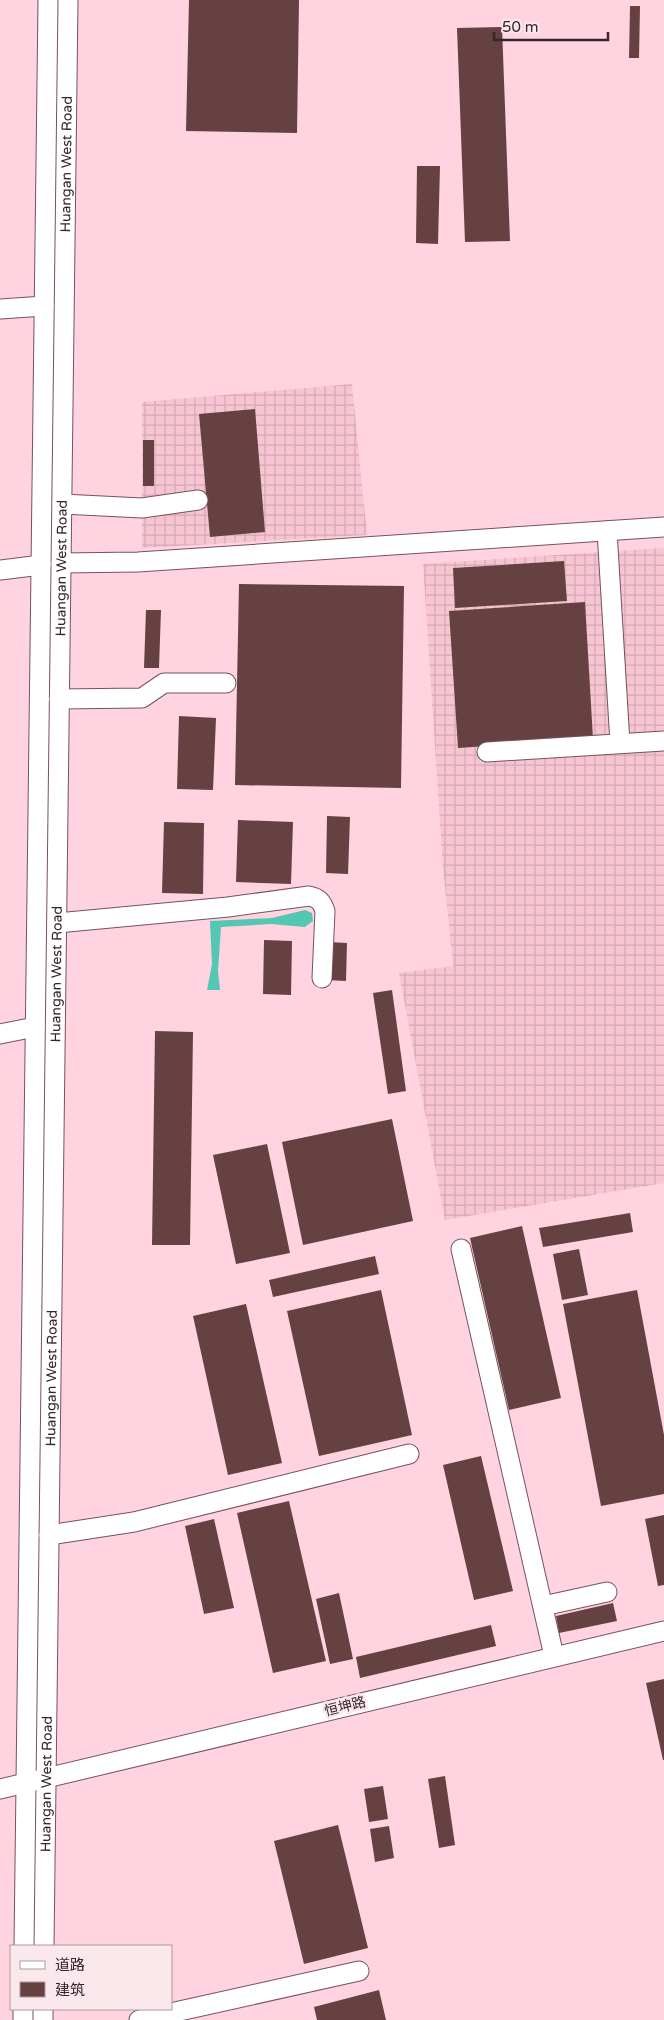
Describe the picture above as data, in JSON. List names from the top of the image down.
{
  "streets": {
    "street": ["Huangan West Road", "恒坤路"]
  },
  "crossings": [
    ["Huangan West Road", "恒坤路"]
  ],
  "legend": ["道路", "建筑"],
  "scale_bar": "50 m"
}
